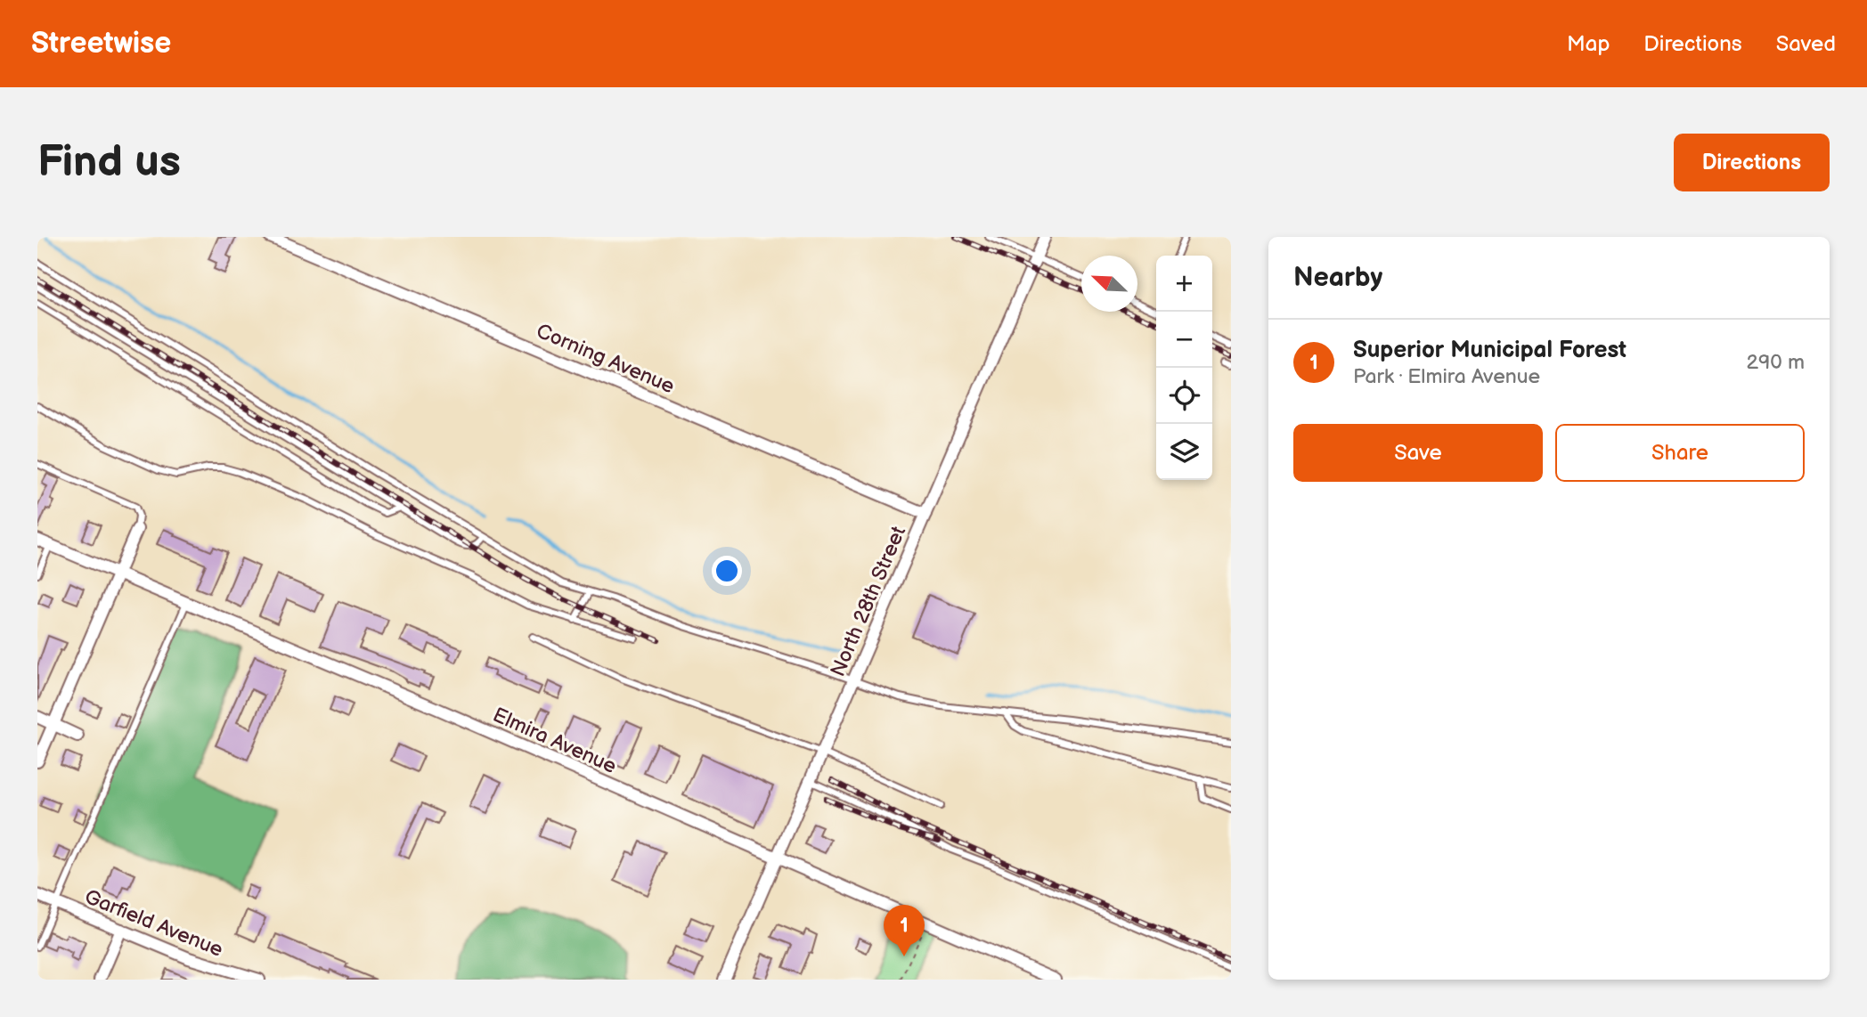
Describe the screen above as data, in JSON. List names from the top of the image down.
{
  "streets": {
    "street": [
      "Corning Avenue",
      "North 28th Street",
      "Elmira Avenue",
      "Garfield Avenue"
    ]
  },
  "crossings": [
    ["Corning Avenue", "North 28th Street"],
    ["North 28th Street", "Elmira Avenue"]
  ],
  "north": "top left",
  "page": {
    "header": "Streetwise",
    "nav": ["Map", "Directions", "Saved"],
    "buttons": [
      "Directions",
      ["Save", "Share"]
    ],
    "title": "Find us",
    "heading": "Nearby",
    "map_buttons": ["+", "−"],
    "list": [
      {
        "mark": "1",
        "name": "Superior Municipal Forest",
        "note": "Park · Elmira Avenue",
        "value": "290 m"
      }
    ],
    "pins": "1"
  }
}
